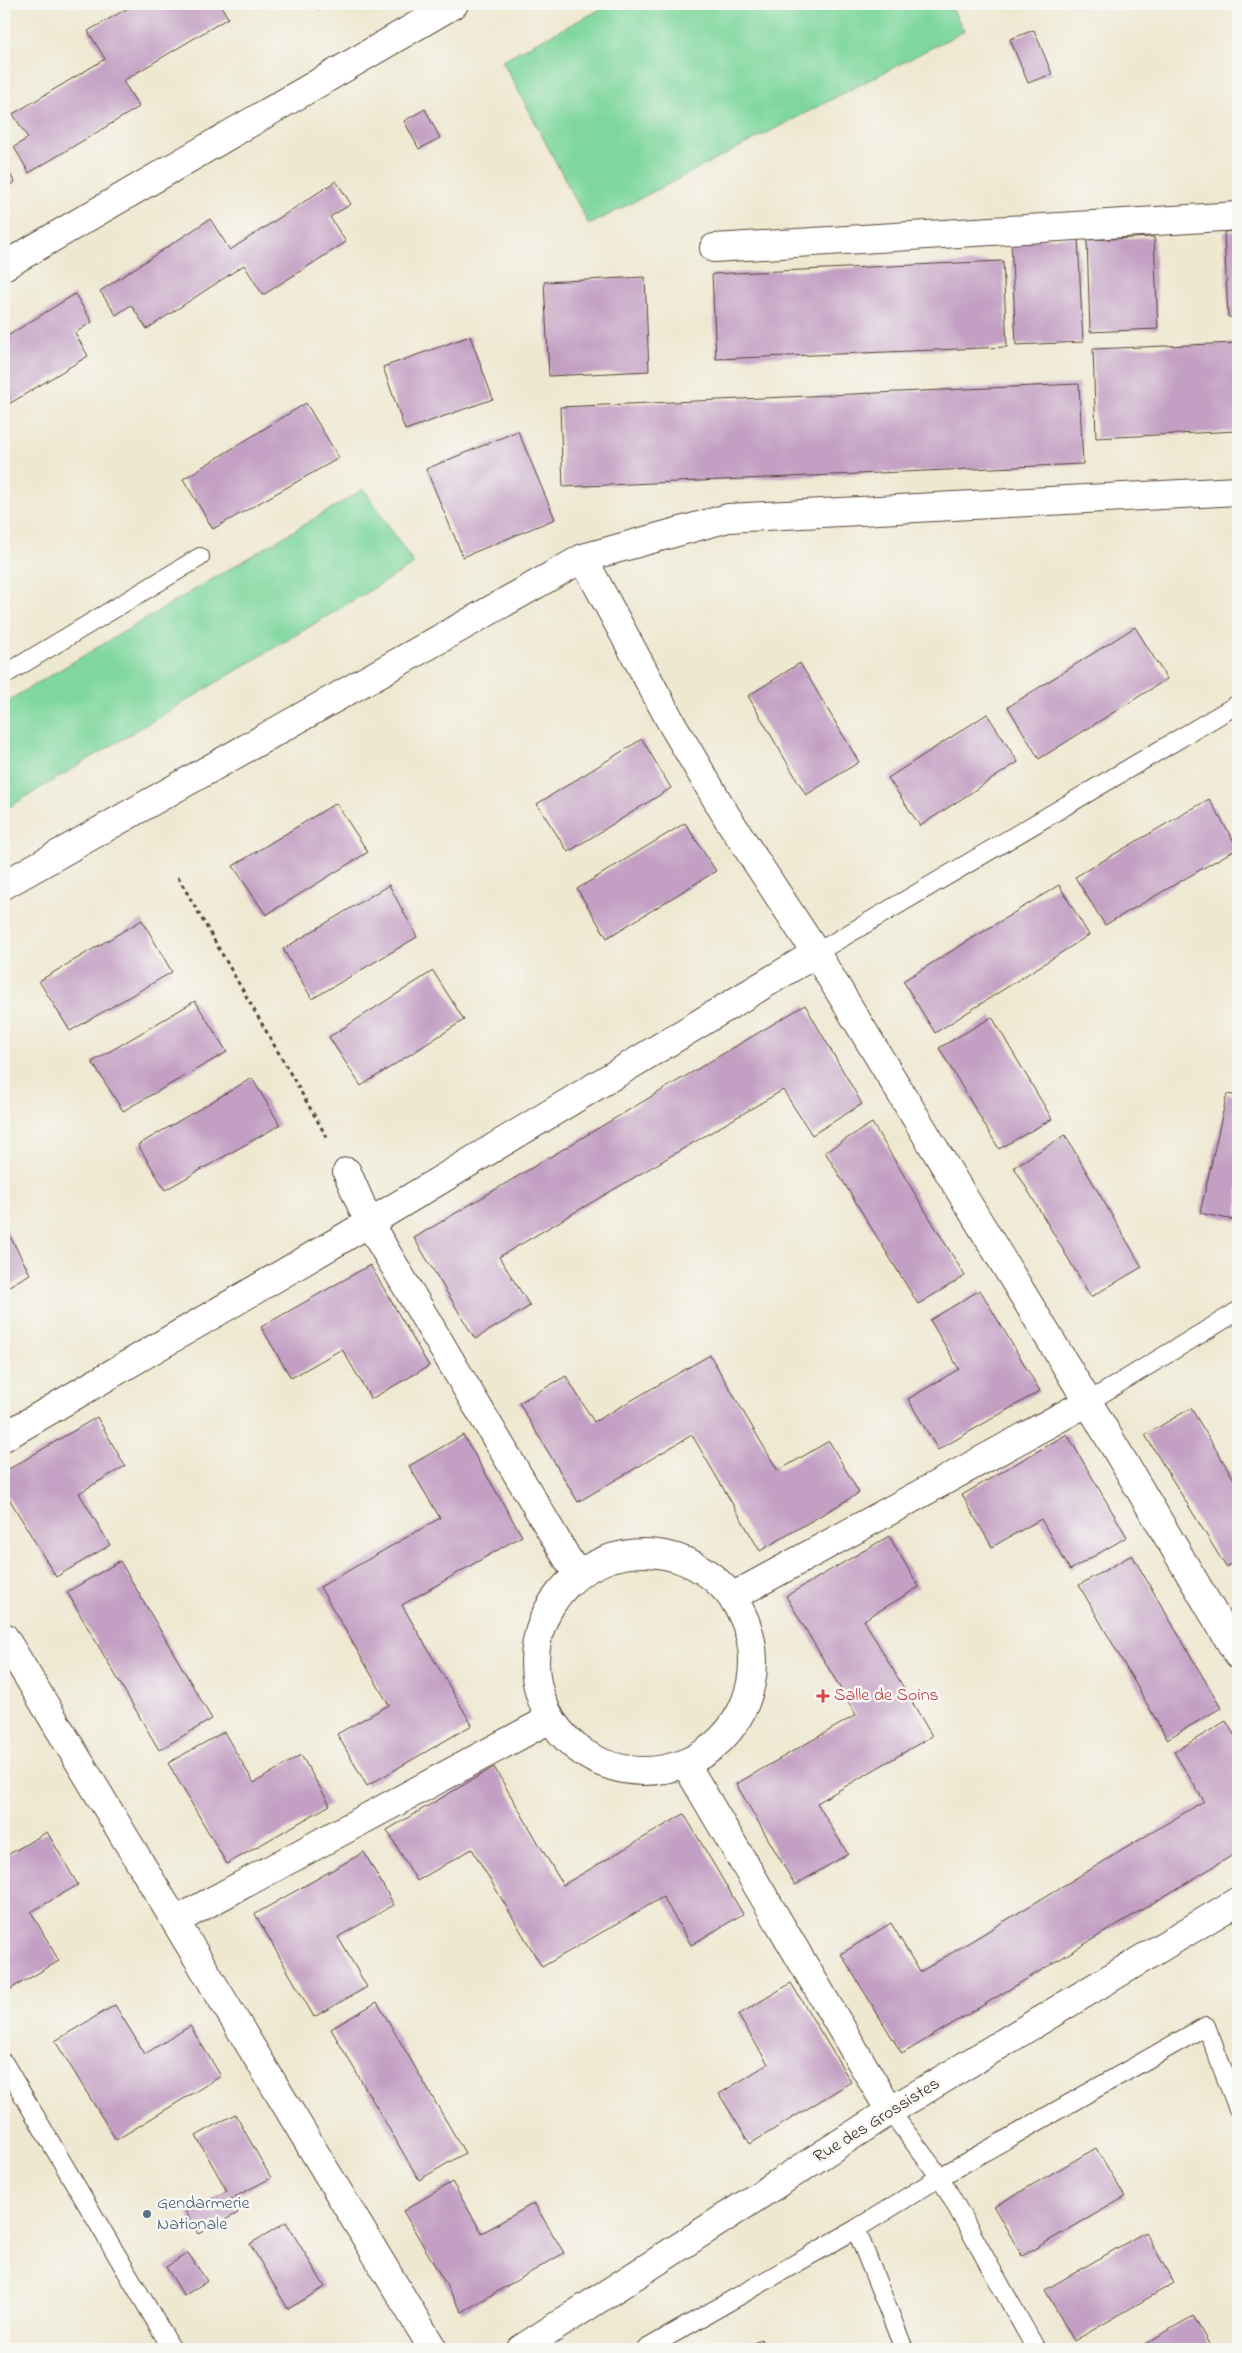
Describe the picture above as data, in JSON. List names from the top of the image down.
{
  "streets": {
    "street": ["Rue des Grossistes"]
  },
  "places": {
    "health": ["Salle de Soins"],
    "other": ["Gendarmerie Nationale"]
  }
}
